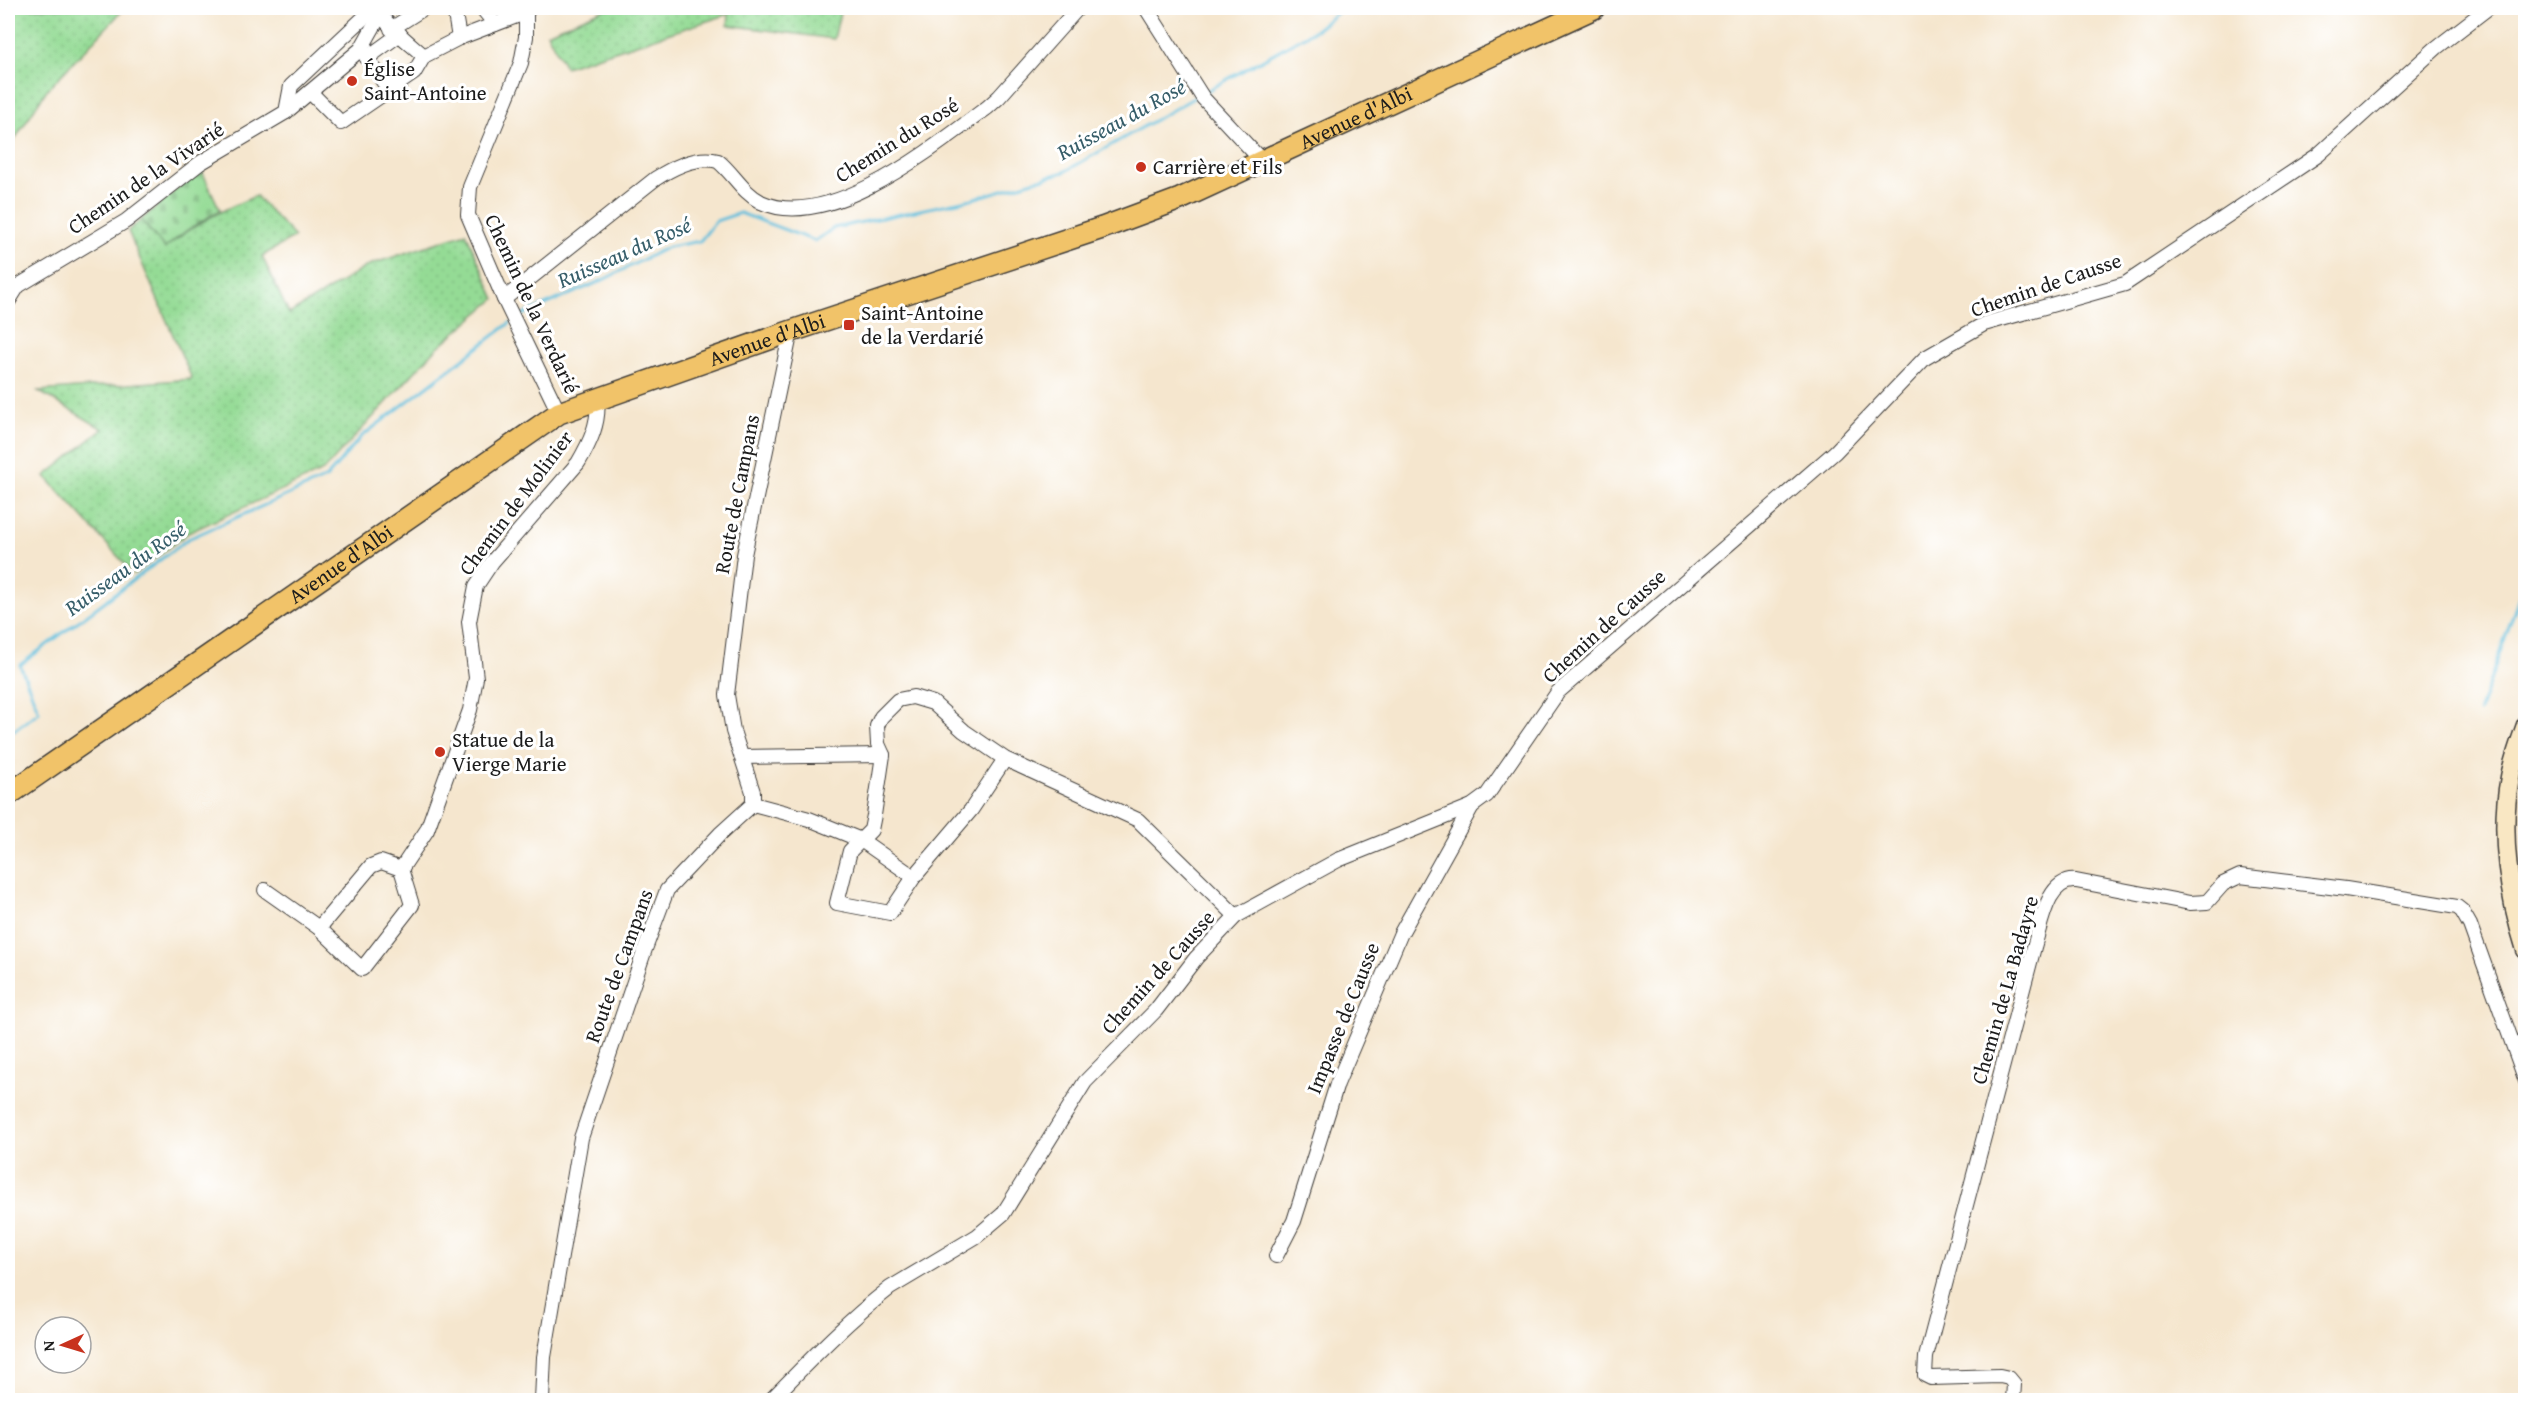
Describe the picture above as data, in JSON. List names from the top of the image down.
{
  "streets": {
    "main road": ["Avenue d'Albi"],
    "street": [
      "Chemin du Rosé",
      "Chemin de la Vivarié",
      "Chemin de Causse",
      "Chemin de la Verdarié",
      "Route de Campans",
      "Chemin de Molinier",
      "Chemin de La Badayre",
      "Impasse de Causse"
    ]
  },
  "crossings": [
    ["Avenue d'Albi", "Chemin de la Verdarié"],
    ["Avenue d'Albi", "Route de Campans"],
    ["Avenue d'Albi", "Chemin de Molinier"],
    ["Chemin du Rosé", "Chemin de la Verdarié"],
    ["Chemin de Causse", "Impasse de Causse"]
  ],
  "water": ["Ruisseau du Rosé"],
  "places": {
    "other": ["Église Saint-Antoine", "Carrière et Fils", "Statue de la Vierge Marie"],
    "transit": ["Saint-Antoine de la Verdarié"]
  },
  "north": "left"
}
